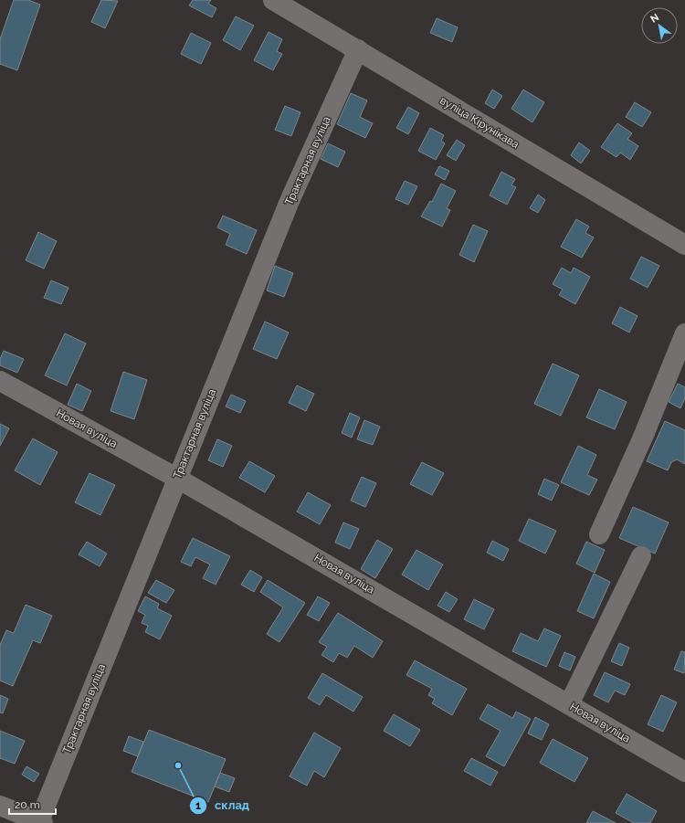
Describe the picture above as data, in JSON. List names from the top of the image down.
{
  "streets": {
    "street": ["вуліца Кірунікава", "Трактарная вуліца", "Новая вуліца"]
  },
  "crossings": [
    ["вуліца Кірунікава", "Трактарная вуліца"],
    ["Трактарная вуліца", "Новая вуліца"]
  ],
  "places": ["склад"],
  "scale_bar": "20 m",
  "north": "top left"
}
